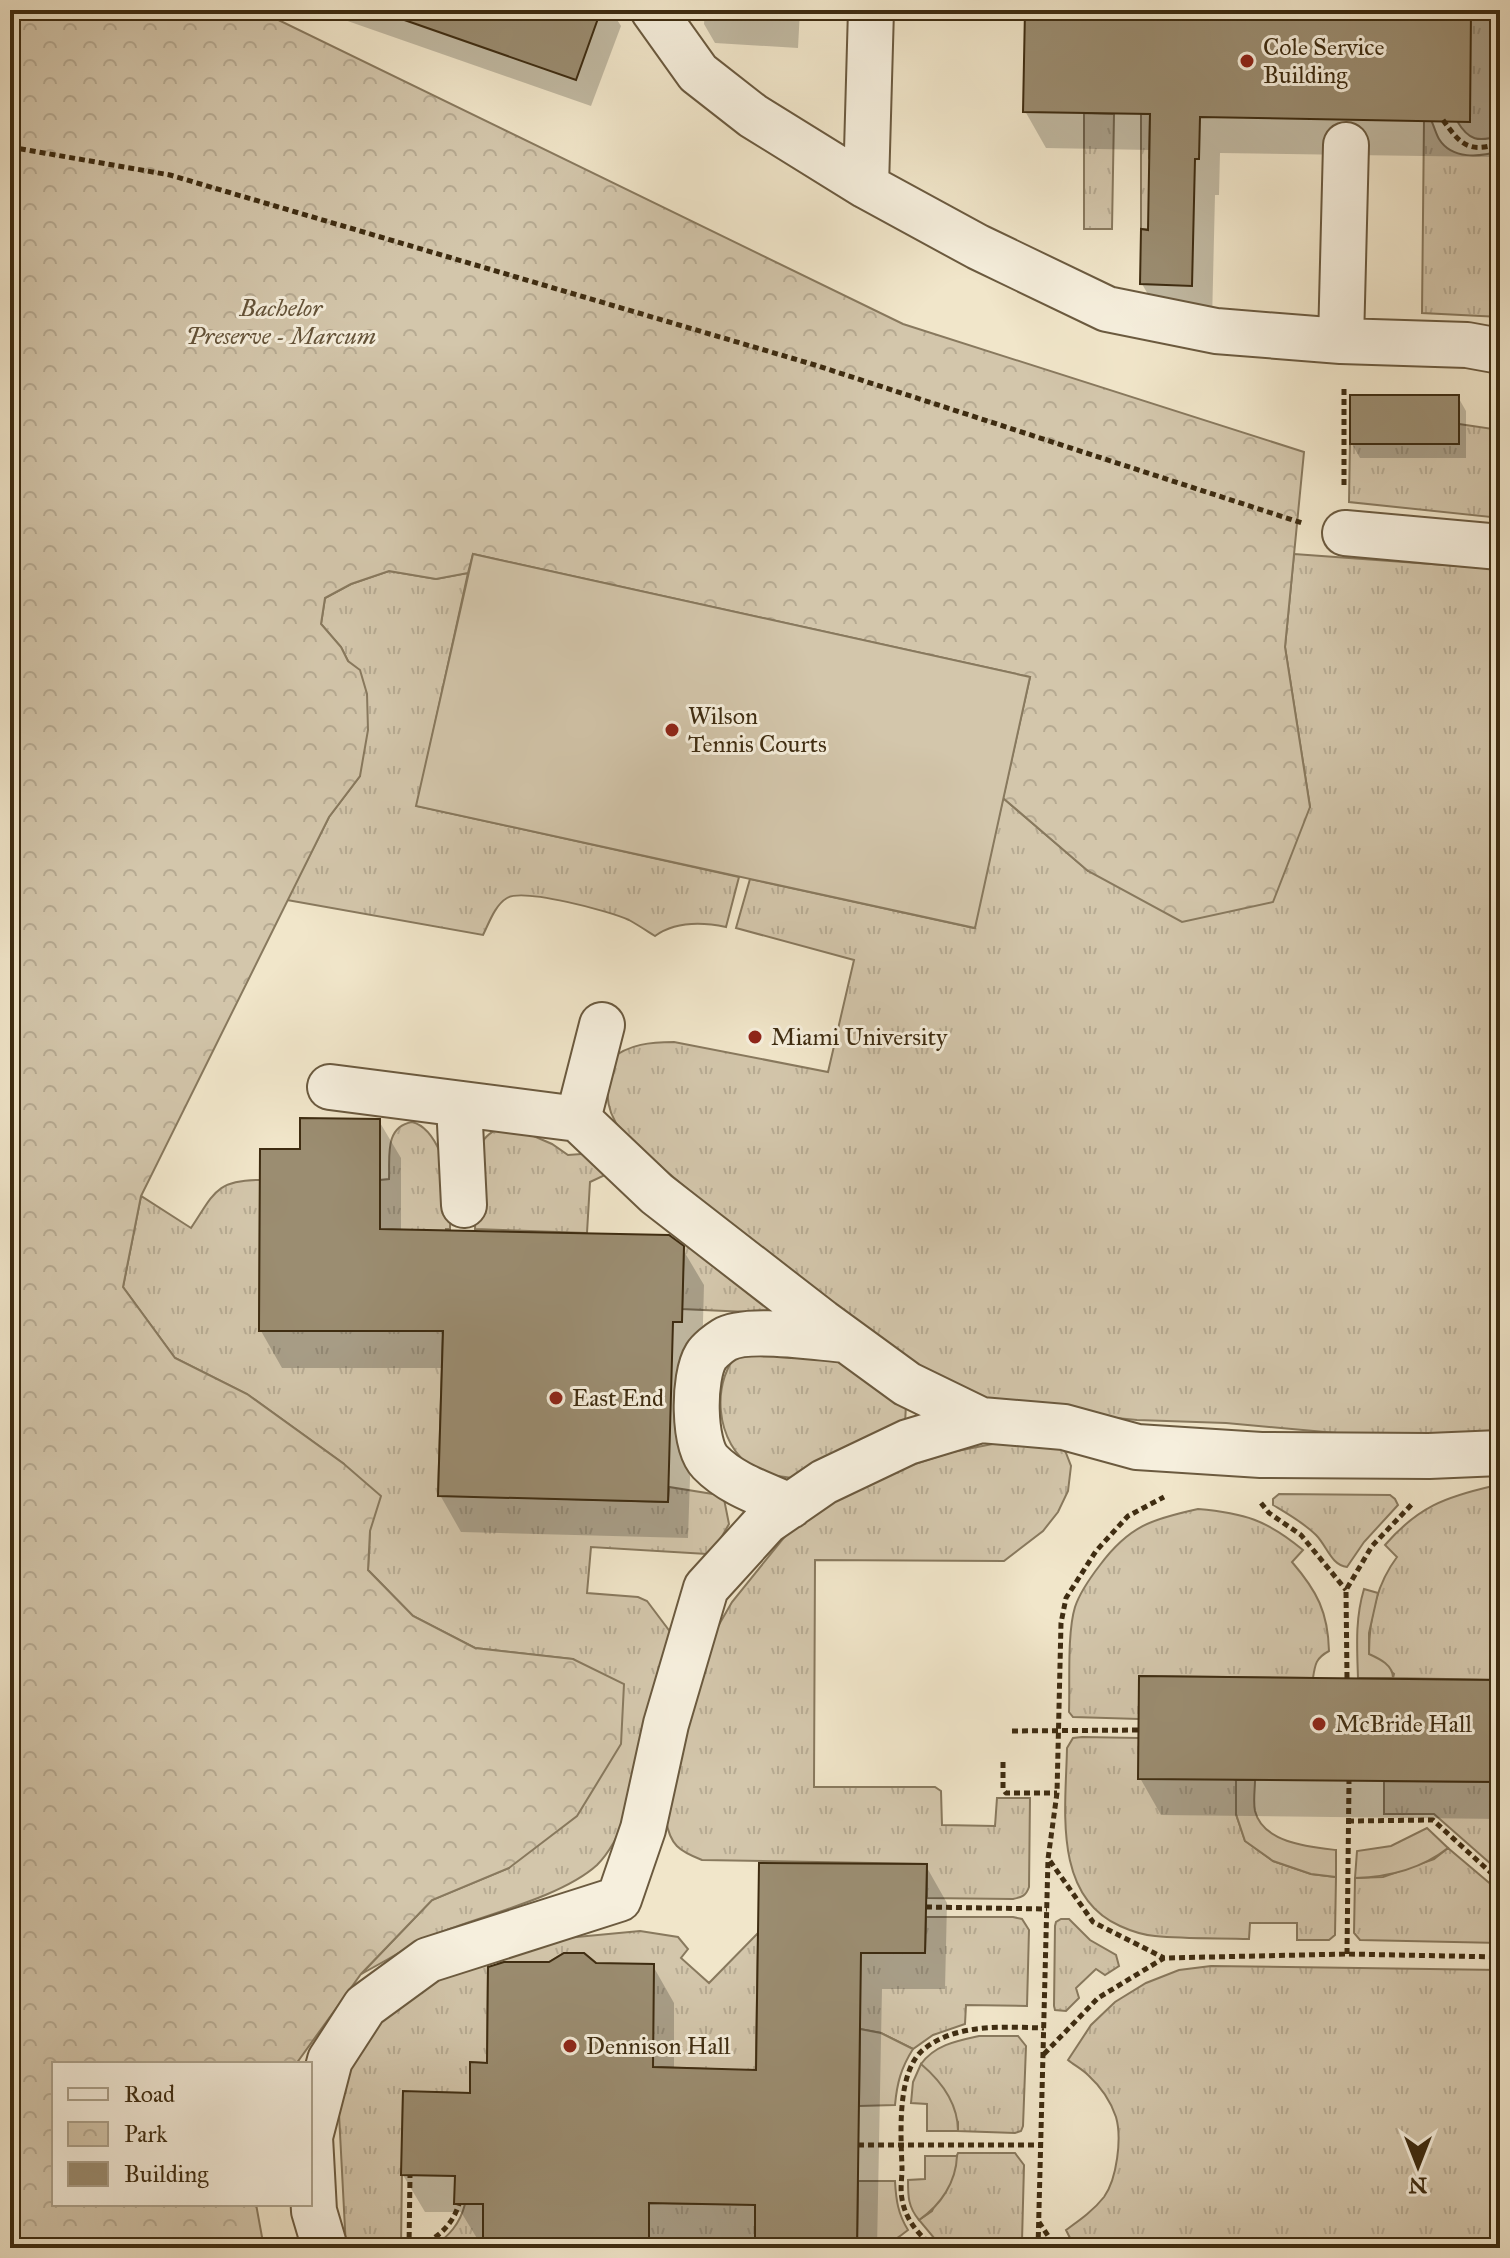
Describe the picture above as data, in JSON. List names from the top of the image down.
{
  "parks": ["Bachelor Preserve - Marcum"],
  "places": [
    "Cole Service Building",
    "Wilson Tennis Courts",
    "Miami University",
    "East End",
    "McBride Hall",
    "Dennison Hall"
  ],
  "legend": ["Road", "Park", "Building"],
  "north": "bottom"
}
